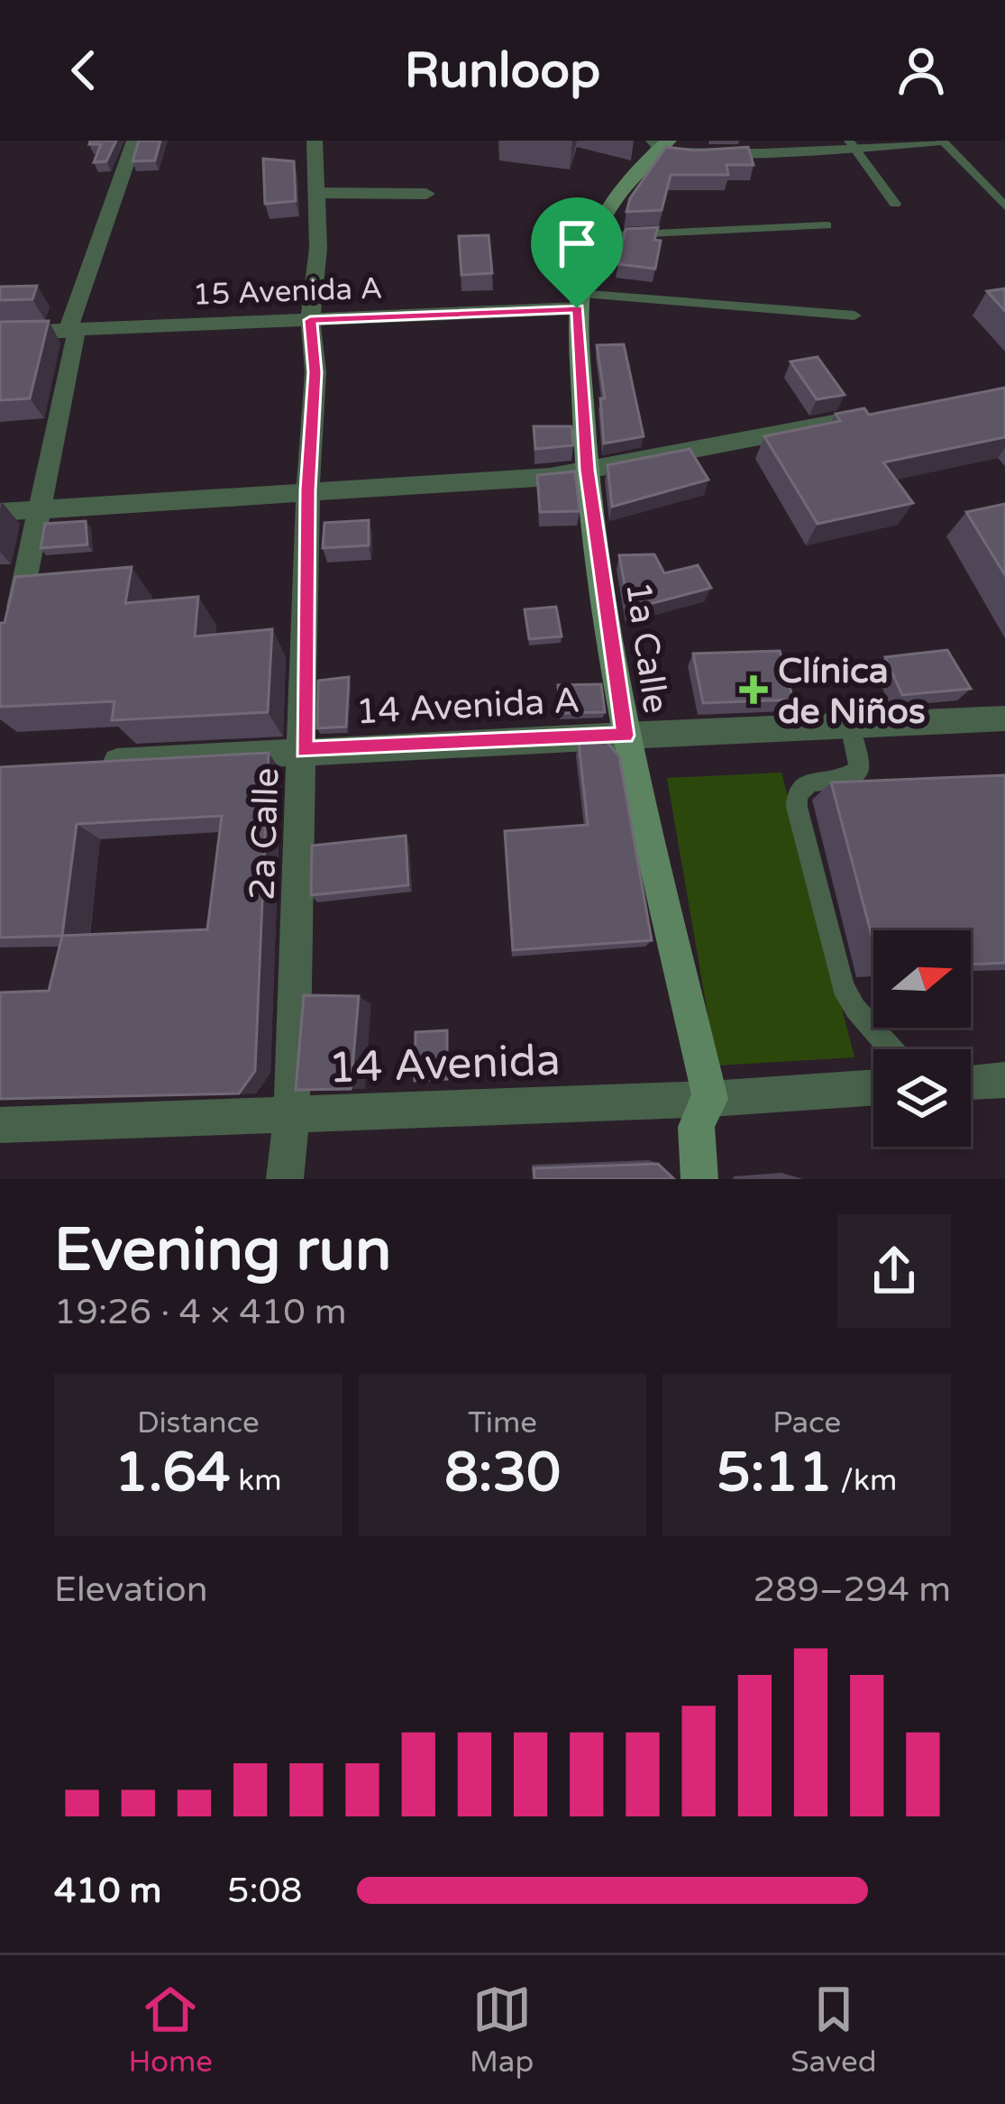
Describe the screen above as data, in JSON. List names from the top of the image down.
{
  "streets": {
    "main road": ["1a Calle"],
    "street": [
      "15 Avenida A",
      "14 Avenida A",
      "2a Calle",
      "14 Avenida"
    ]
  },
  "crossings": [
    ["15 Avenida A", "1a Calle"],
    ["15 Avenida A", "2a Calle"],
    ["1a Calle", "14 Avenida A"],
    ["1a Calle", "14 Avenida"],
    ["14 Avenida A", "2a Calle"],
    ["2a Calle", "14 Avenida"]
  ],
  "places": {
    "health": ["Clínica de Niños"]
  },
  "north": "right",
  "page": {
    "header": "Runloop",
    "heading": ["Evening run", "19:26 · 4 × 410 m"],
    "stats": [
      ["Distance", "1.64 km"],
      ["Time", "8:30"],
      ["Pace", "5:11 /km"]
    ],
    "chart": ["Elevation", "289–294 m"],
    "list": [
      {
        "name": "410 m",
        "note": "5:08"
      }
    ],
    "tabs": ["Home", "Map", "Saved"]
  }
}
